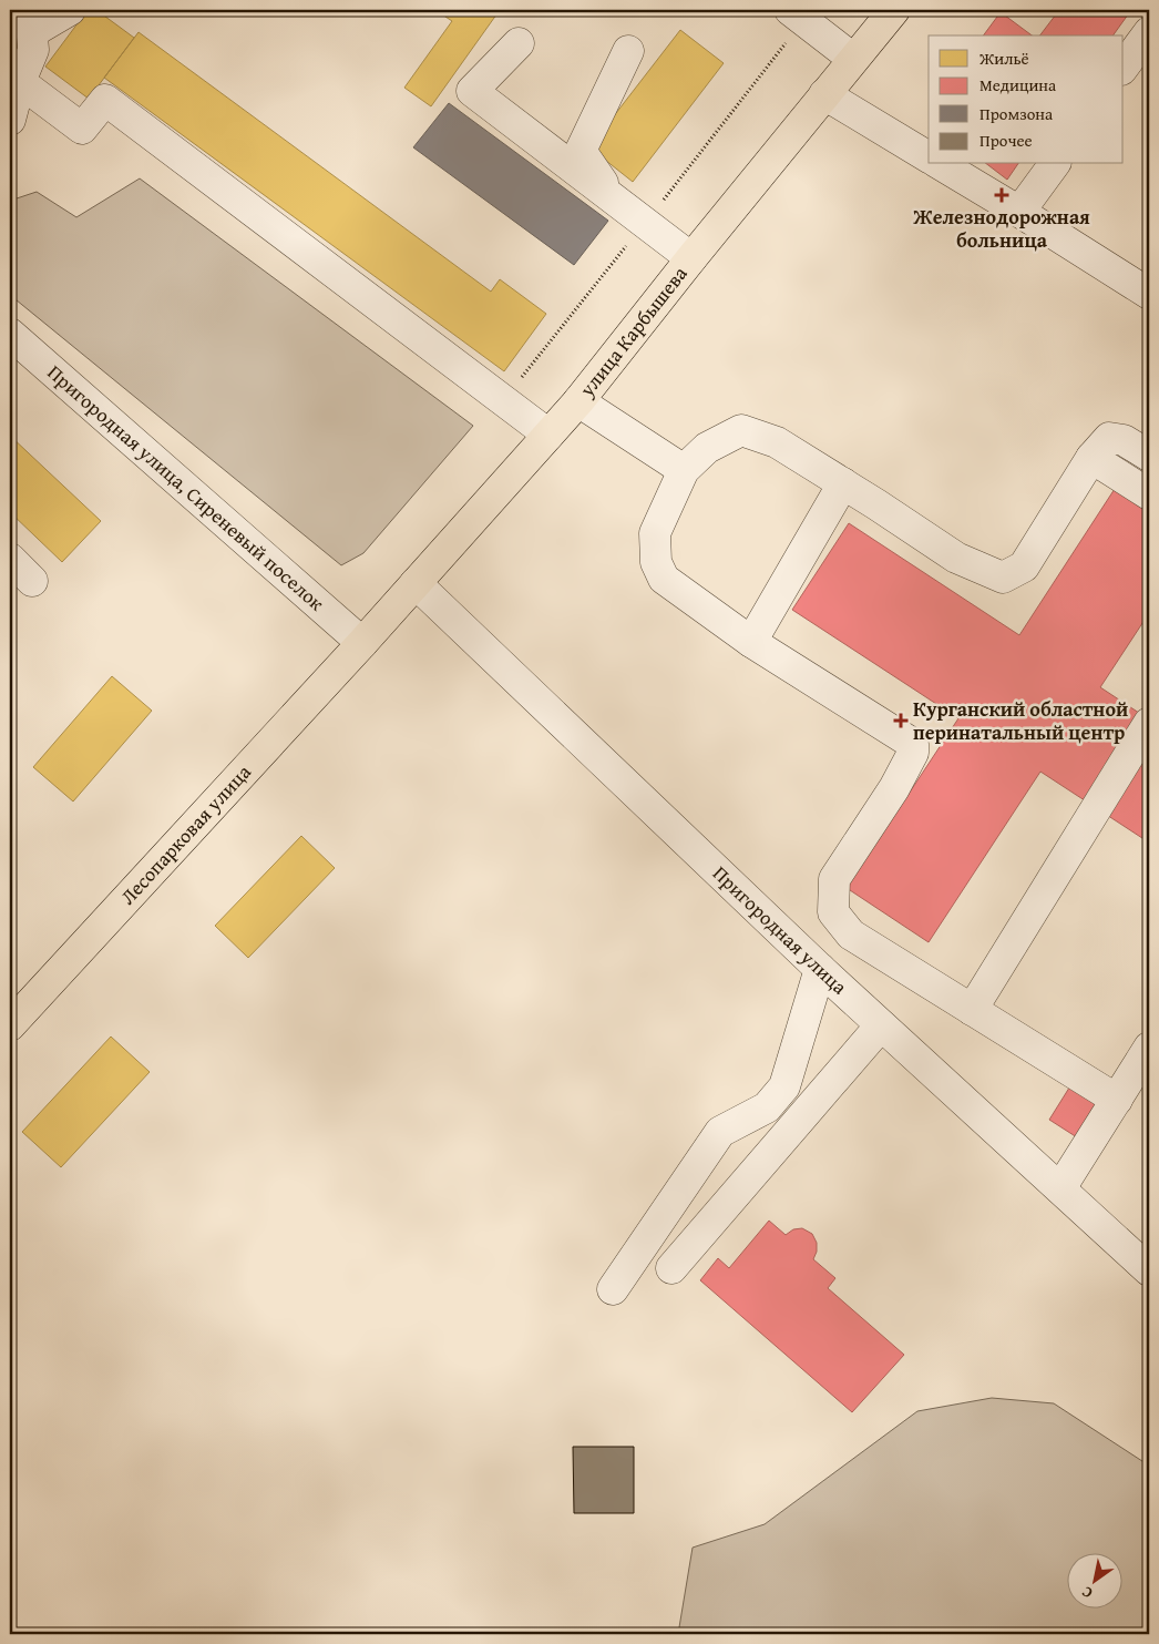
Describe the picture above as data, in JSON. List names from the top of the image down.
{
  "streets": {
    "main road": ["улица Карбышева", "Лесопарковая улица"],
    "street": ["Пригородная улица, Сиреневый поселок", "Пригородная улица"]
  },
  "crossings": [
    ["улица Карбышева", "Пригородная улица, Сиреневый поселок"],
    ["улица Карбышева", "Лесопарковая улица"],
    ["улица Карбышева", "Пригородная улица"],
    ["Пригородная улица, Сиреневый поселок", "Лесопарковая улица"]
  ],
  "places": {
    "health": ["Железнодорожная больница", "Курганский областной перинатальный центр"]
  },
  "legend": [
    "Жильё",
    "Медицина",
    "Промзона",
    "Прочее"
  ],
  "north": "bottom left"
}
